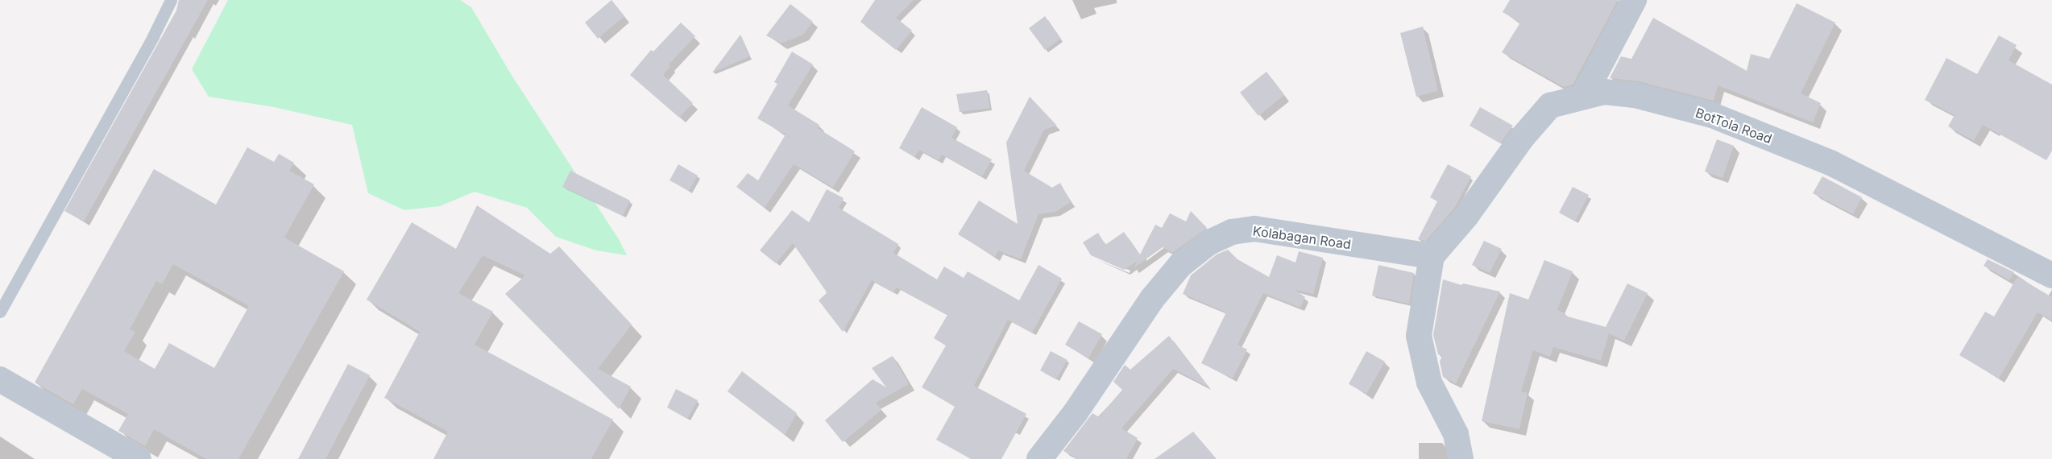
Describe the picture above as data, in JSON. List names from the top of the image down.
{
  "streets": {
    "street": ["BotTola Road", "Kolabagan Road"]
  },
  "crossings": [
    ["BotTola Road", "Kolabagan Road"]
  ]
}
